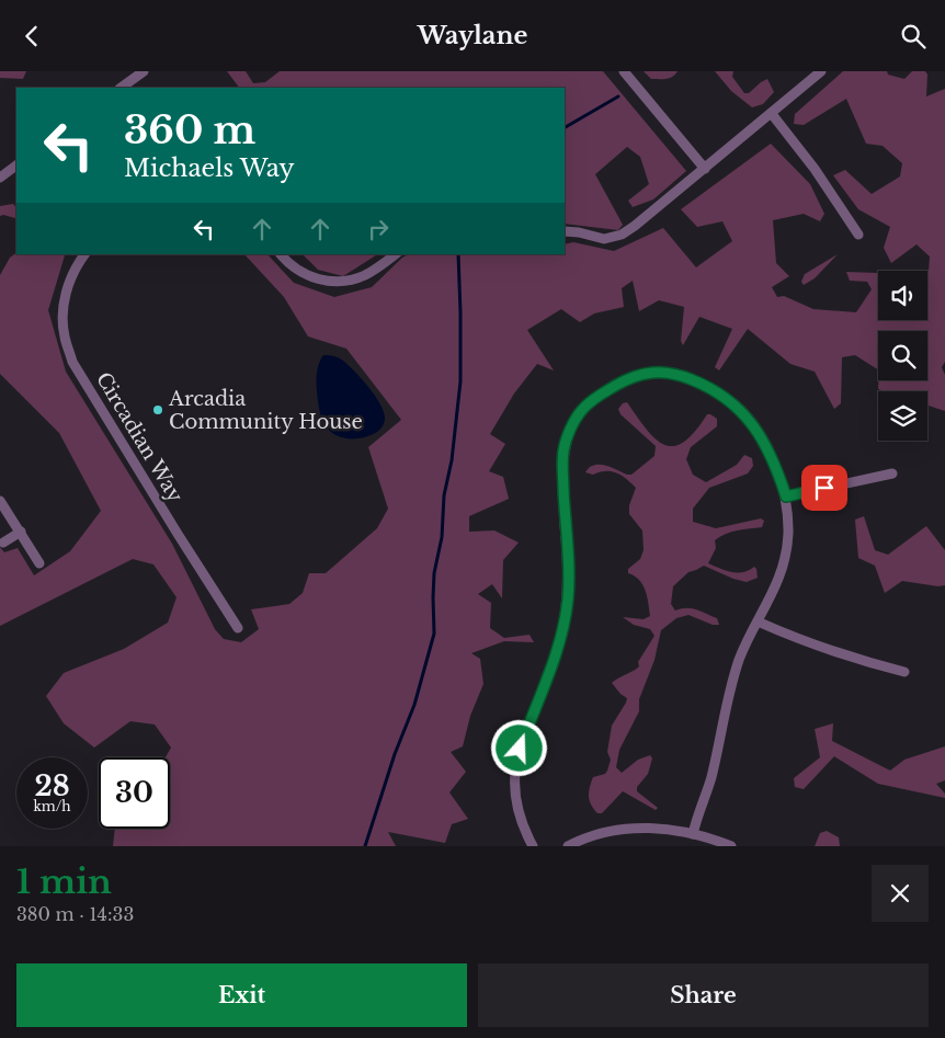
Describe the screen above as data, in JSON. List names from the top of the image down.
{
  "streets": {
    "street": ["Circadian Way"]
  },
  "places": ["Arcadia Community House"],
  "page": {
    "header": "Waylane",
    "turn": ["360 m", "Michaels Way"],
    "speed": "28 km/h",
    "limit": "30",
    "heading": ["1 min", "380 m · 14:33"],
    "buttons": ["Exit", "Share"]
  }
}
